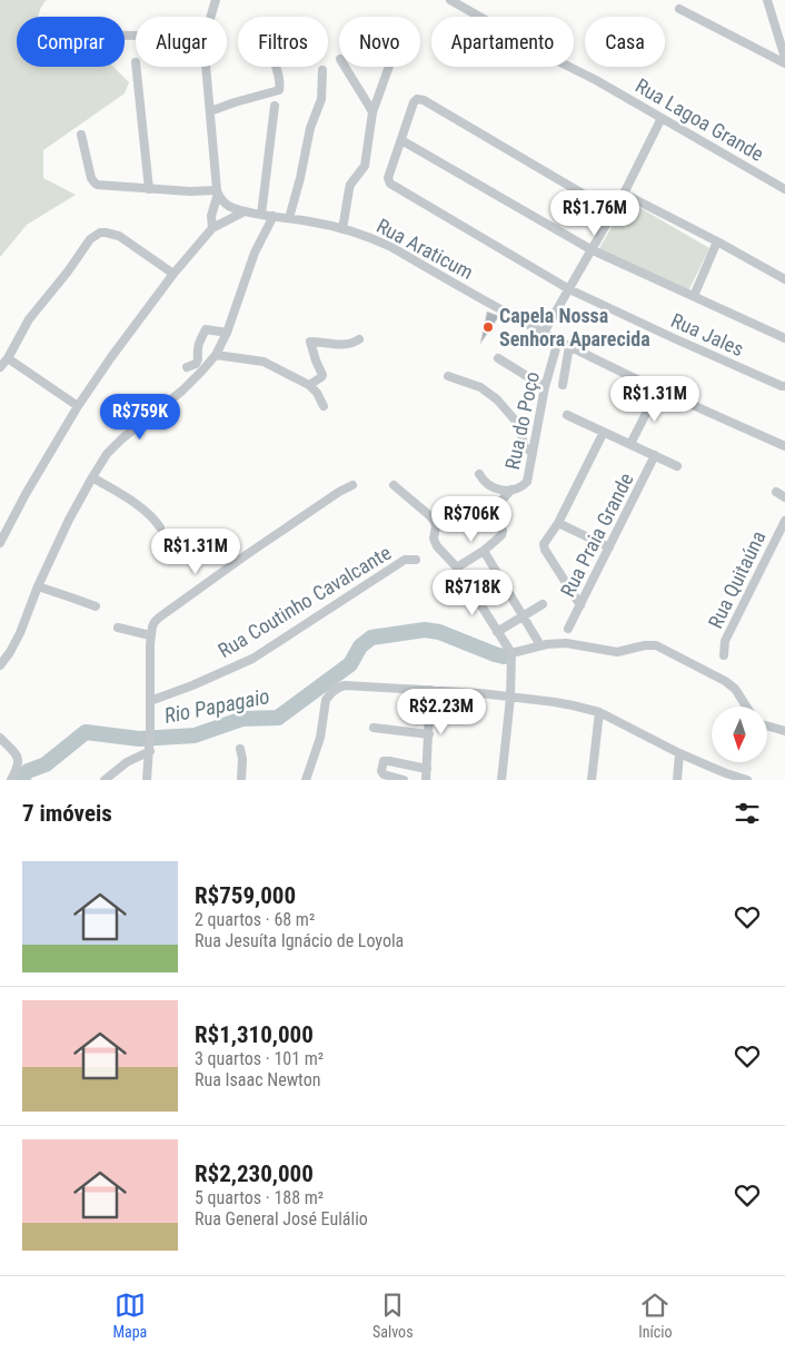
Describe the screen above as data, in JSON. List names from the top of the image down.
{
  "streets": {
    "street": [
      "Rua Lagoa Grande",
      "Rua Araticum",
      "Rua Jales",
      "Rua do Poço",
      "Rua Praia Grande",
      "Rua Quitaúna",
      "Rua Coutinho Cavalcante"
    ]
  },
  "crossings": [
    ["Rua Araticum", "Rua do Poço"]
  ],
  "water": ["Rio Papagaio"],
  "places": ["Capela Nossa Senhora Aparecida"],
  "north": "bottom",
  "page": {
    "chip": [
      "Comprar",
      "Alugar",
      "Filtros",
      "Novo",
      "Apartamento",
      "Casa"
    ],
    "price": [
      "R$1.76M",
      "R$1.31M",
      "R$759K",
      "R$706K",
      "R$1.31M",
      "R$718K",
      "R$2.23M"
    ],
    "heading": "7 imóveis",
    "list": [
      {
        "name": "R$759,000",
        "note": "2 quartos · 68 m² · Rua Jesuíta Ignácio de Loyola"
      },
      {
        "name": "R$1,310,000",
        "note": "3 quartos · 101 m² · Rua Isaac Newton"
      },
      {
        "name": "R$2,230,000",
        "note": "5 quartos · 188 m² · Rua General José Eulálio"
      }
    ],
    "tabs": ["Mapa", "Salvos", "Início"]
  }
}
